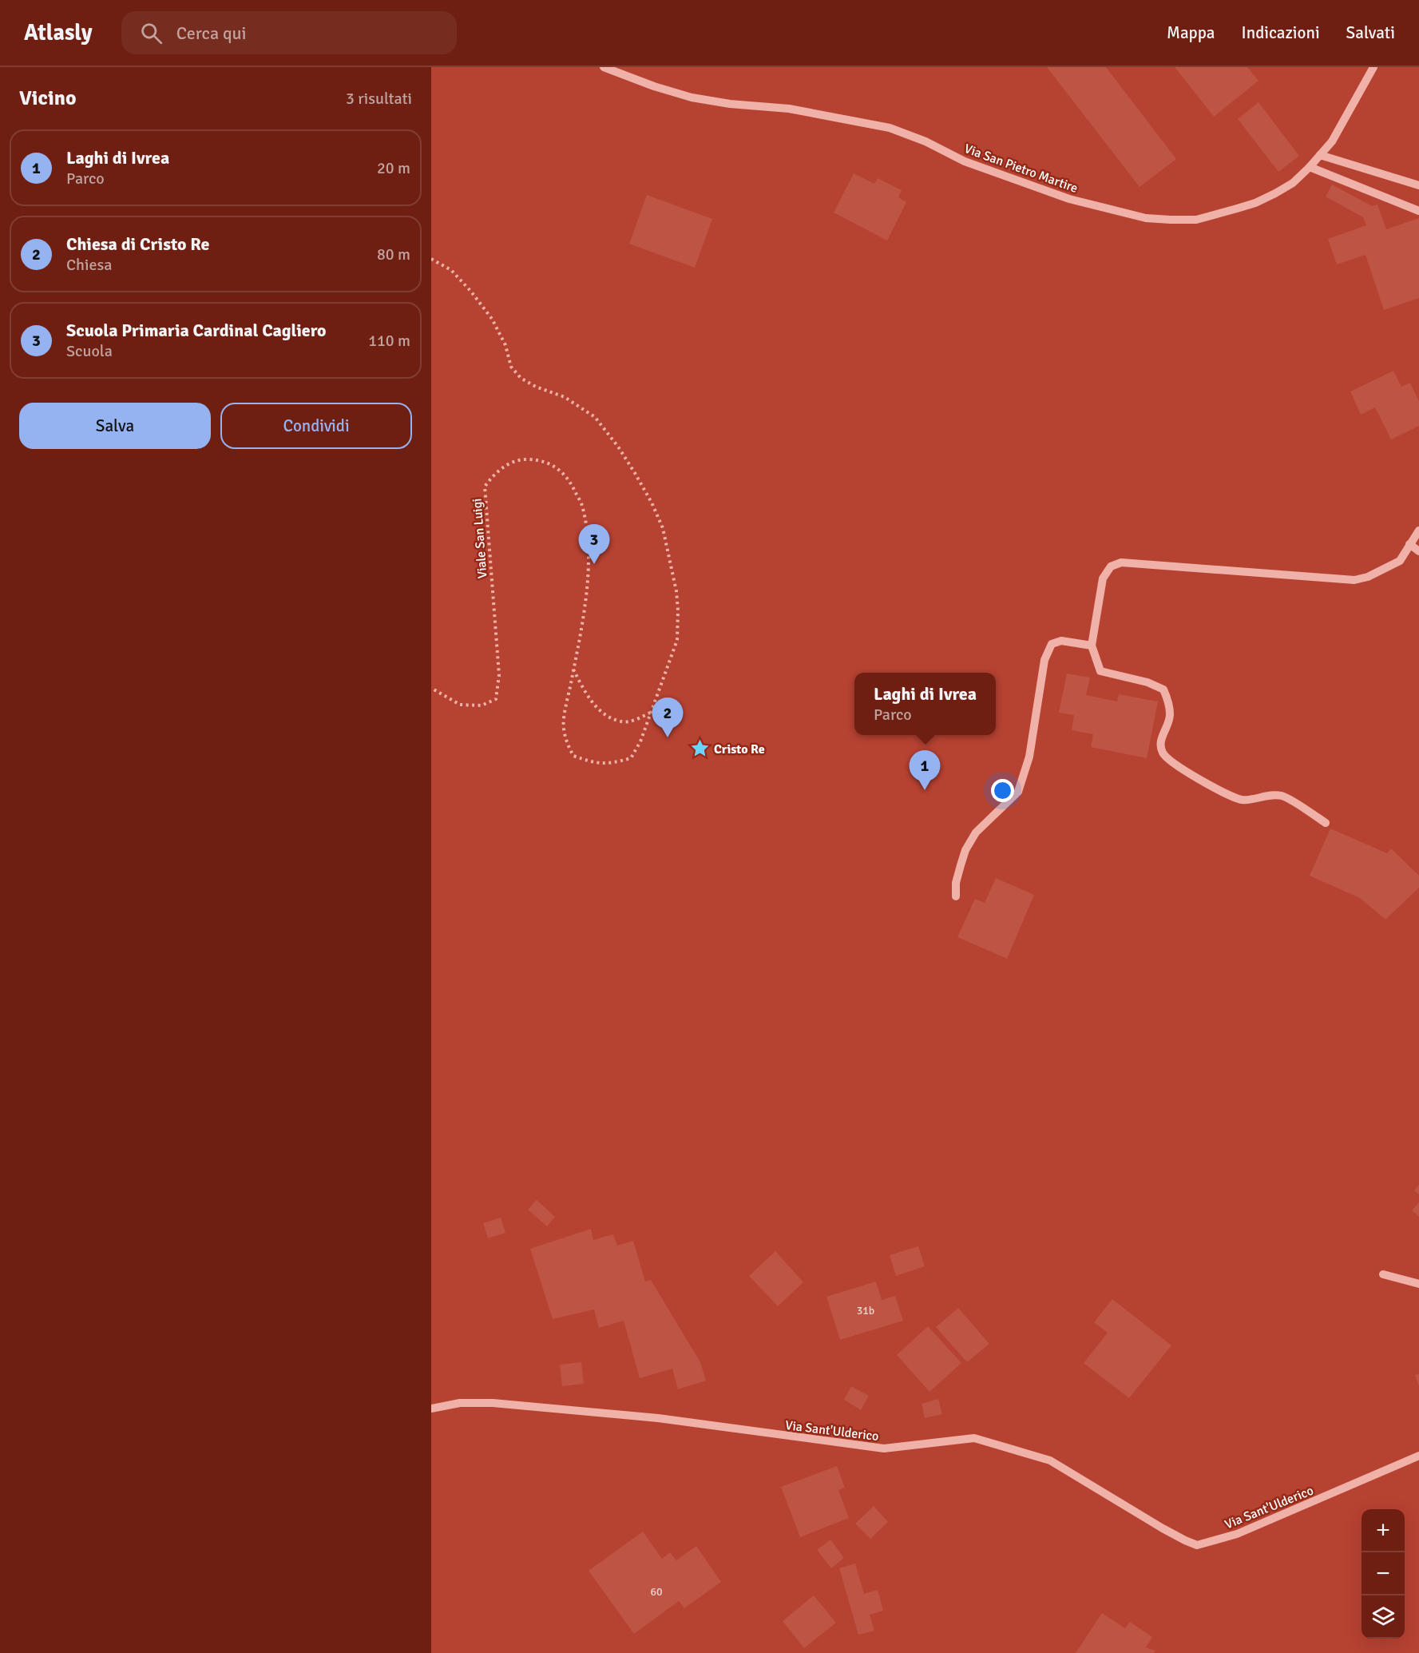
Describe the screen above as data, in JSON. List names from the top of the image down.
{
  "streets": {
    "street": ["Via San Pietro Martire", "Via Sant'Ulderico"],
    "path": ["Viale San Luigi"]
  },
  "places": {
    "place": ["Cristo Re"]
  },
  "house_numbers": ["31b", "60"],
  "page": {
    "header": "Atlasly",
    "search": "Cerca qui",
    "nav": ["Mappa", "Indicazioni", "Salvati"],
    "heading": ["Vicino", "3 risultati"],
    "list": [
      {
        "mark": "1",
        "name": "Laghi di Ivrea",
        "note": "Parco",
        "value": "20 m"
      },
      {
        "mark": "2",
        "name": "Chiesa di Cristo Re",
        "note": "Chiesa",
        "value": "80 m"
      },
      {
        "mark": "3",
        "name": "Scuola Primaria Cardinal Cagliero",
        "note": "Scuola",
        "value": "110 m"
      }
    ],
    "buttons": ["Salva", "Condividi"],
    "pins": ["3", "2", "1"],
    "popup": ["Laghi di Ivrea", "Parco"],
    "map_buttons": ["+", "−"]
  }
}
